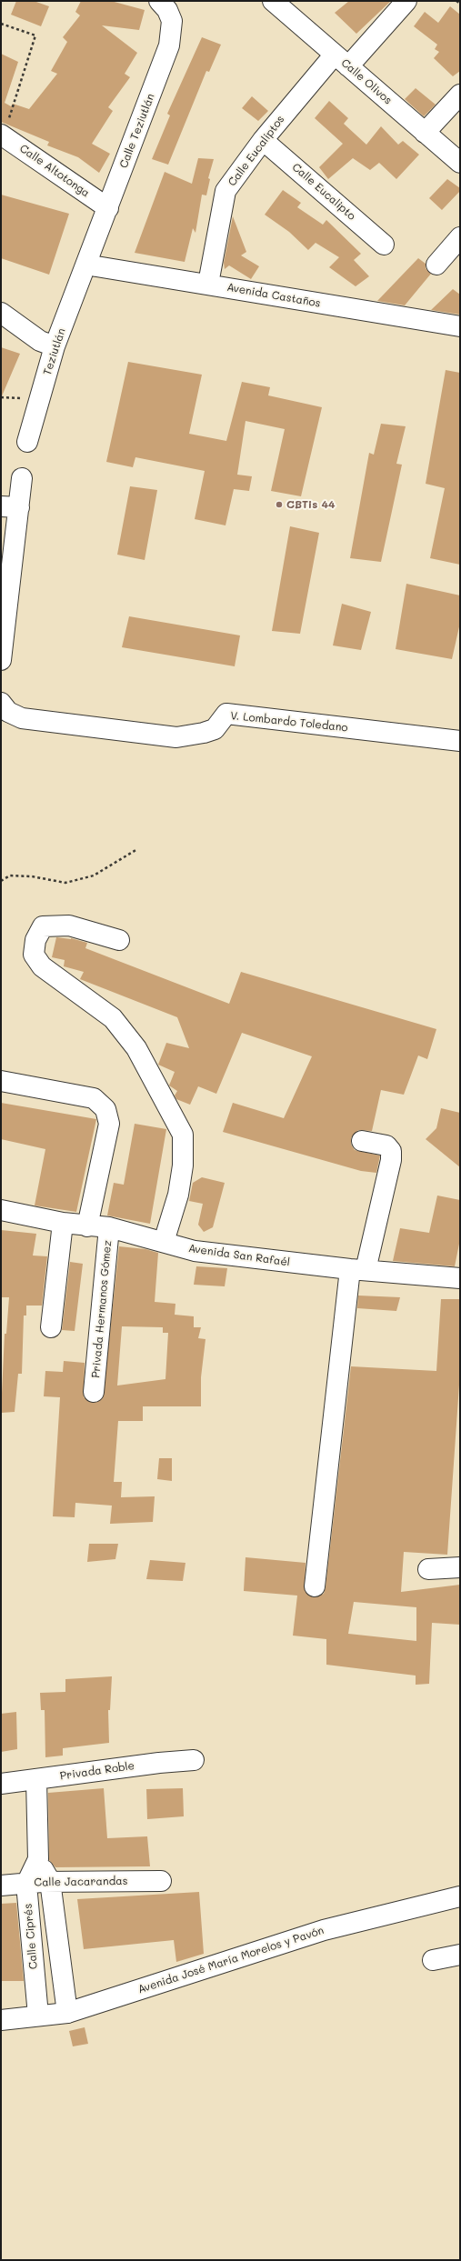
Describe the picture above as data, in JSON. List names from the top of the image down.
{
  "streets": {
    "street": [
      "Calle Olivos",
      "Calle Teziutlán",
      "Calle Eucaliptos",
      "Calle Altotonga",
      "Calle Eucalipto",
      "Avenida Castaños",
      "Teziutlán",
      "V. Lombardo Toledano",
      "Avenida San Rafaél",
      "Privada Hermanos Gómez",
      "Privada Roble",
      "Calle Jacarandas",
      "Calle Ciprés",
      "Avenida José María Morelos y Pavón"
    ]
  },
  "crossings": [
    ["Calle Olivos", "Calle Eucaliptos"],
    ["Calle Teziutlán", "Calle Altotonga"],
    ["Calle Teziutlán", "Avenida Castaños"],
    ["Calle Teziutlán", "Teziutlán"],
    ["Calle Eucaliptos", "Calle Eucalipto"],
    ["Calle Eucaliptos", "Avenida Castaños"],
    ["Avenida Castaños", "Teziutlán"],
    ["Avenida San Rafaél", "Privada Hermanos Gómez"],
    ["Calle Jacarandas", "Calle Ciprés"],
    ["Calle Ciprés", "Avenida José María Morelos y Pavón"]
  ],
  "places": ["CBTis 44"]
}
